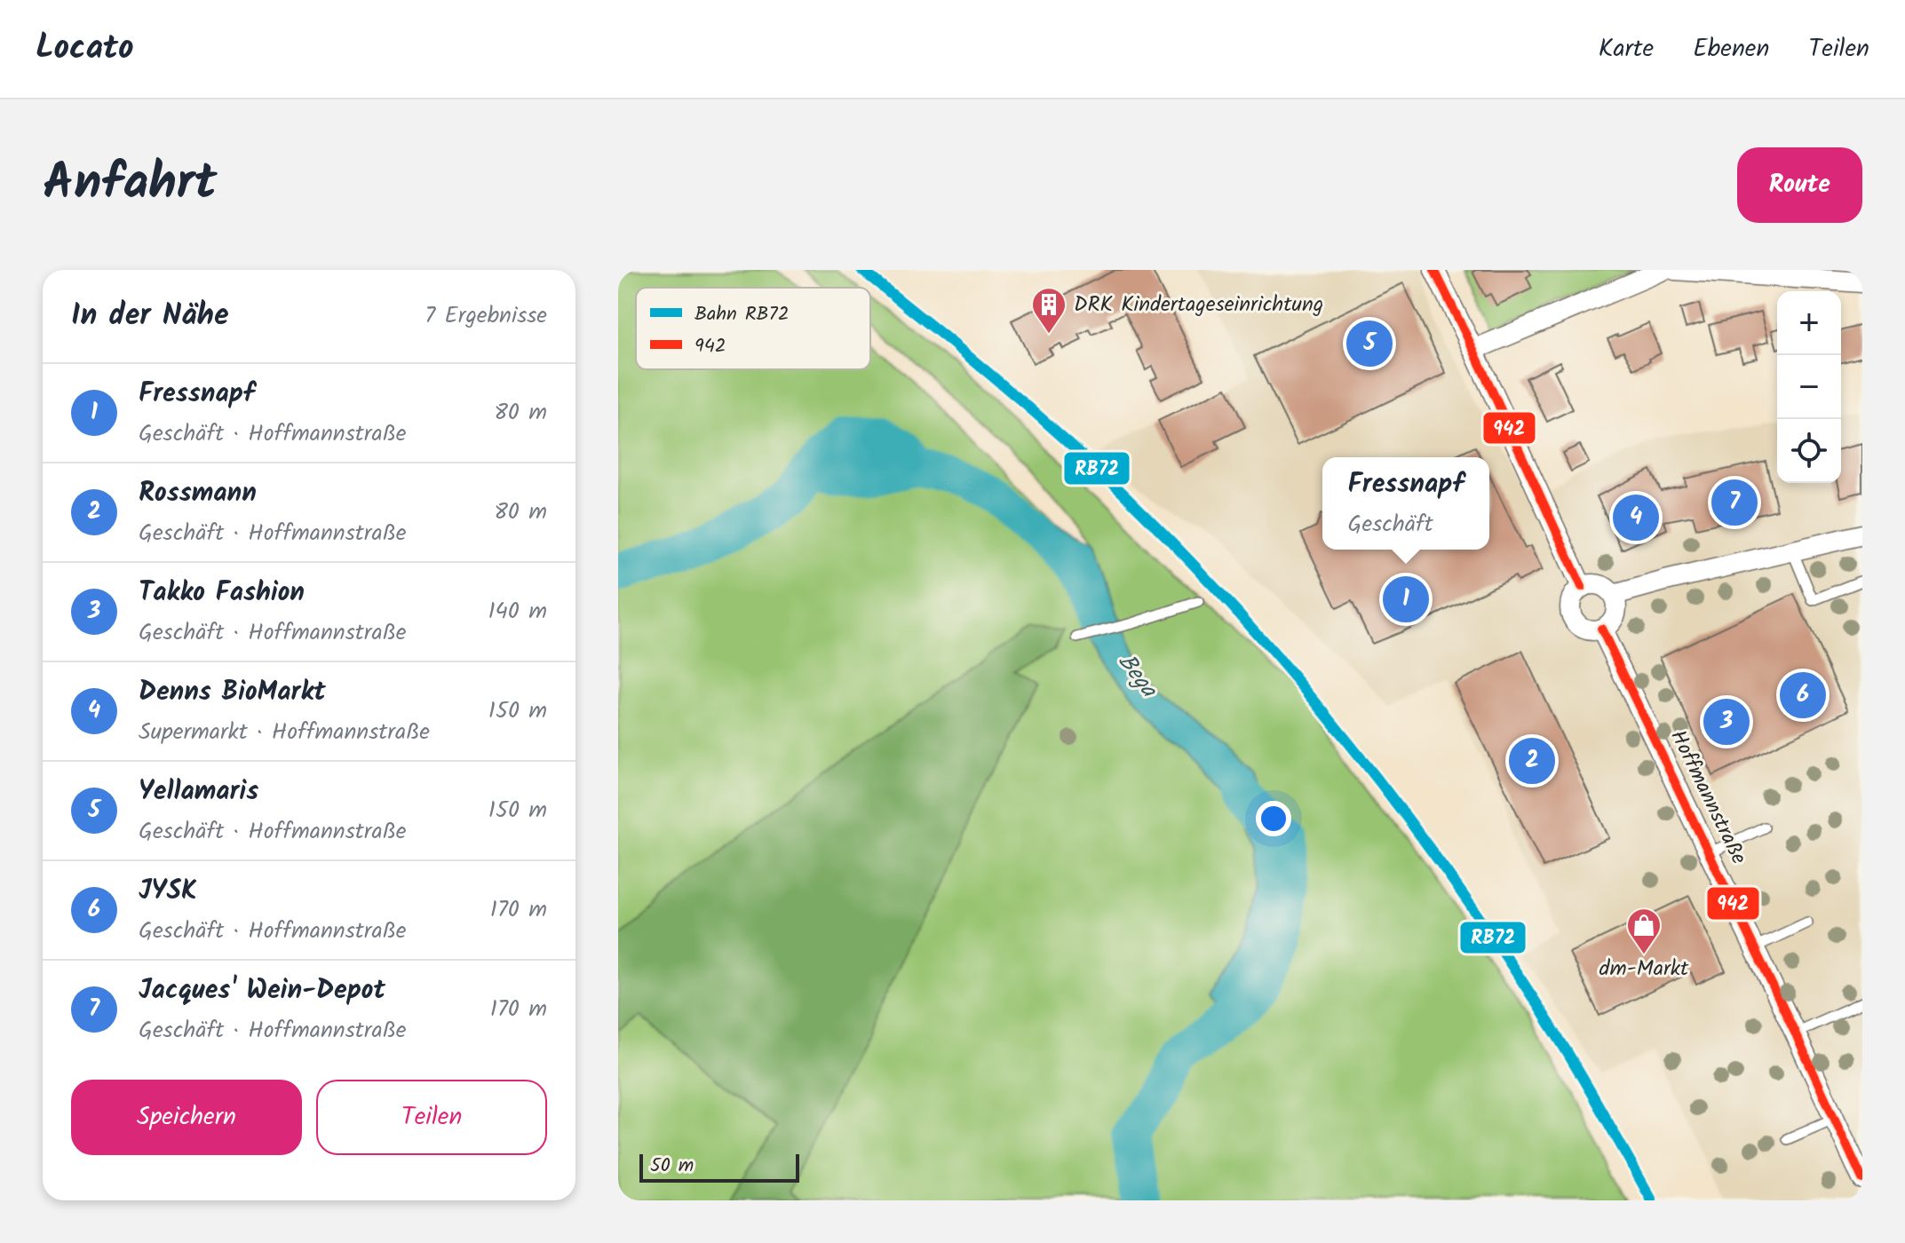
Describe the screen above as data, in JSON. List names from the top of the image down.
{
  "streets": {
    "street": ["Hoffmannstraße"]
  },
  "water": ["Bega"],
  "places": {
    "building": ["DRK Kindertageseinrichtung"],
    "shop": ["dm-Markt"]
  },
  "lines": ["rail line RB72", "transit line 942"],
  "legend": ["Bahn RB72", "942"],
  "scale_bar": "50 m",
  "page": {
    "header": "Locato",
    "nav": ["Karte", "Ebenen", "Teilen"],
    "title": "Anfahrt",
    "buttons": [
      "Route",
      ["Speichern", "Teilen"]
    ],
    "heading": ["In der Nähe", "7 Ergebnisse"],
    "map_buttons": ["+", "−"],
    "pins": [
      "5",
      "7",
      "4",
      "1",
      "6",
      "3",
      "2"
    ],
    "list": [
      {
        "mark": "1",
        "name": "Fressnapf",
        "note": "Geschäft · Hoffmannstraße",
        "value": "80 m"
      },
      {
        "mark": "2",
        "name": "Rossmann",
        "note": "Geschäft · Hoffmannstraße",
        "value": "80 m"
      },
      {
        "mark": "3",
        "name": "Takko Fashion",
        "note": "Geschäft · Hoffmannstraße",
        "value": "140 m"
      },
      {
        "mark": "4",
        "name": "Denns BioMarkt",
        "note": "Supermarkt · Hoffmannstraße",
        "value": "150 m"
      },
      {
        "mark": "5",
        "name": "Yellamaris",
        "note": "Geschäft · Hoffmannstraße",
        "value": "150 m"
      },
      {
        "mark": "6",
        "name": "JYSK",
        "note": "Geschäft · Hoffmannstraße",
        "value": "170 m"
      },
      {
        "mark": "7",
        "name": "Jacques' Wein-Depot",
        "note": "Geschäft · Hoffmannstraße",
        "value": "170 m"
      }
    ],
    "popup": ["Fressnapf", "Geschäft"],
    "scale": "50 m"
  }
}
